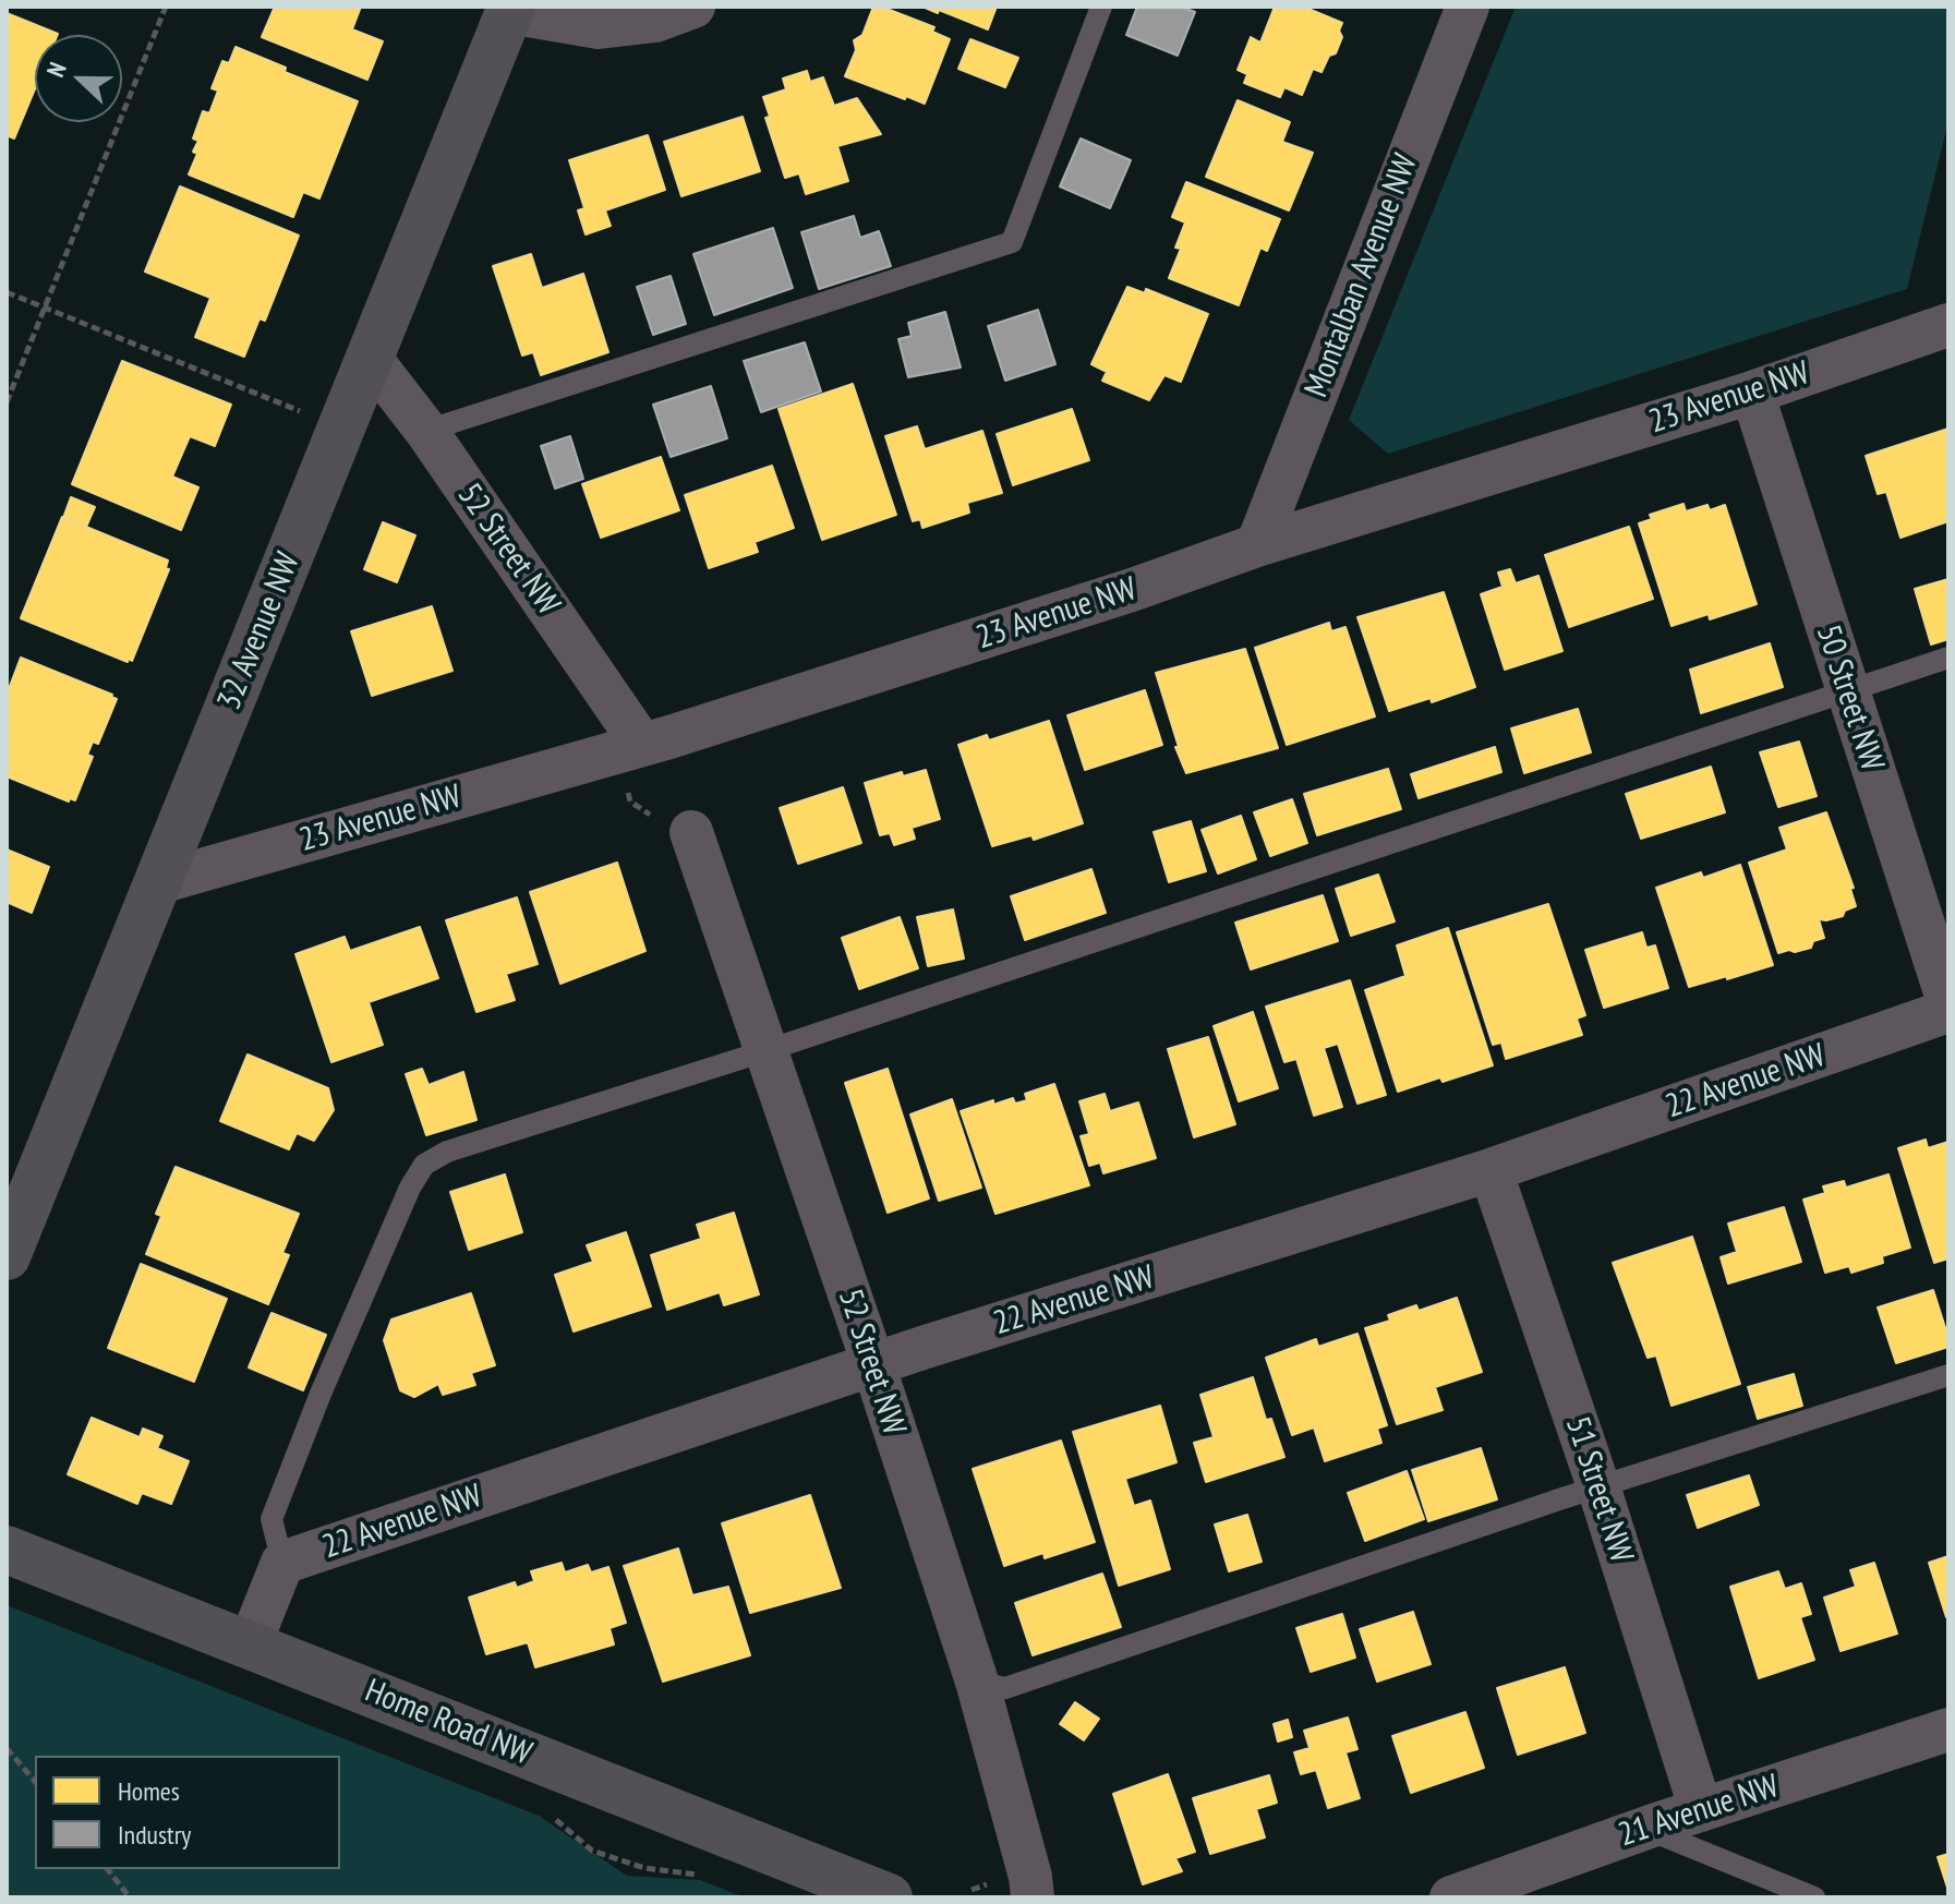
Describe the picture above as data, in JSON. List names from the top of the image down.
{
  "streets": {
    "street": [
      "Montalban Avenue NW",
      "23 Avenue NW",
      "52 Street NW",
      "32 Avenue NW",
      "50 Street NW",
      "22 Avenue NW",
      "51 Street NW",
      "Home Road NW",
      "21 Avenue NW"
    ]
  },
  "crossings": [
    ["Montalban Avenue NW", "23 Avenue NW"],
    ["23 Avenue NW", "52 Street NW"],
    ["23 Avenue NW", "32 Avenue NW"],
    ["23 Avenue NW", "50 Street NW"],
    ["52 Street NW", "32 Avenue NW"],
    ["52 Street NW", "22 Avenue NW"],
    ["22 Avenue NW", "51 Street NW"],
    ["22 Avenue NW", "Home Road NW"],
    ["51 Street NW", "21 Avenue NW"]
  ],
  "legend": ["Homes", "Industry"],
  "north": "left"
}
